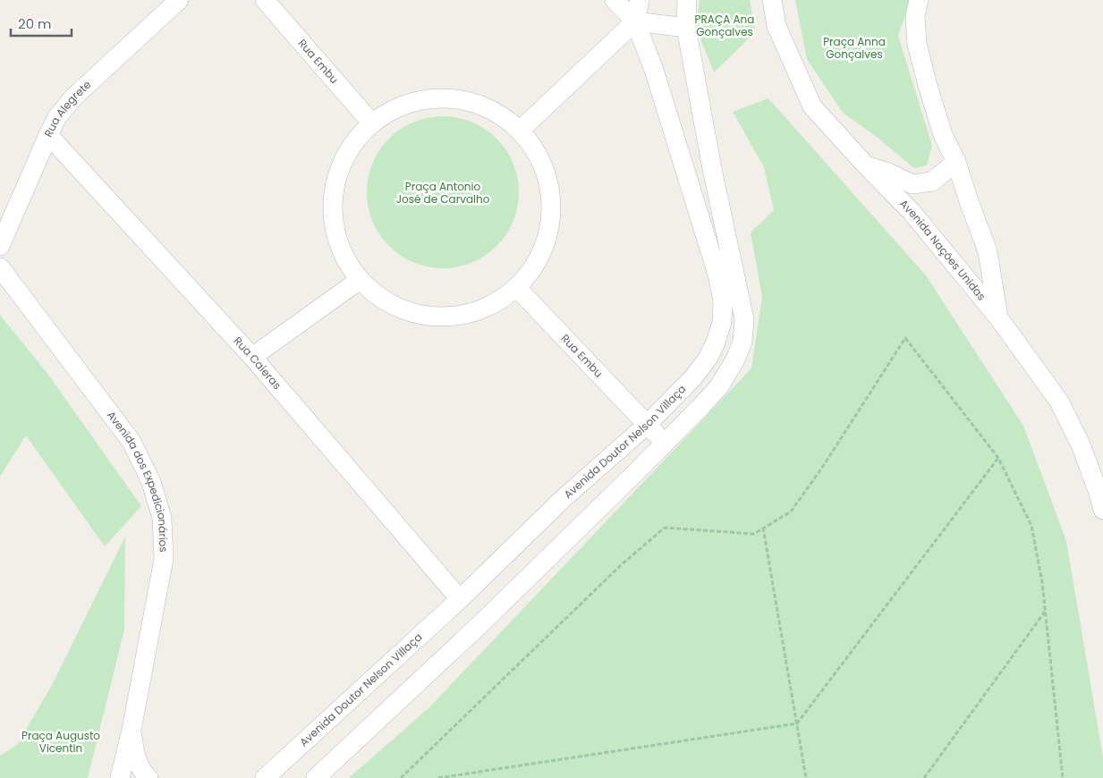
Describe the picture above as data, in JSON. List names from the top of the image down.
{
  "streets": {
    "street": [
      "Rua Embu",
      "Rua Alegrete",
      "Avenida Nações Unidas",
      "Rua Caieras",
      "Avenida Doutor Nelson Villaça",
      "Avenida dos Expedicionários"
    ]
  },
  "crossings": [
    ["Rua Embu", "Avenida Doutor Nelson Villaça"],
    ["Rua Alegrete", "Rua Caieras"],
    ["Rua Caieras", "Avenida Doutor Nelson Villaça"]
  ],
  "parks": [
    "PRAÇA Ana Gonçalves",
    "Praça Anna Gonçalves",
    "Praça Antonio José de Carvalho",
    "Praça Augusto Vicentin"
  ],
  "scale_bar": "20 m"
}
